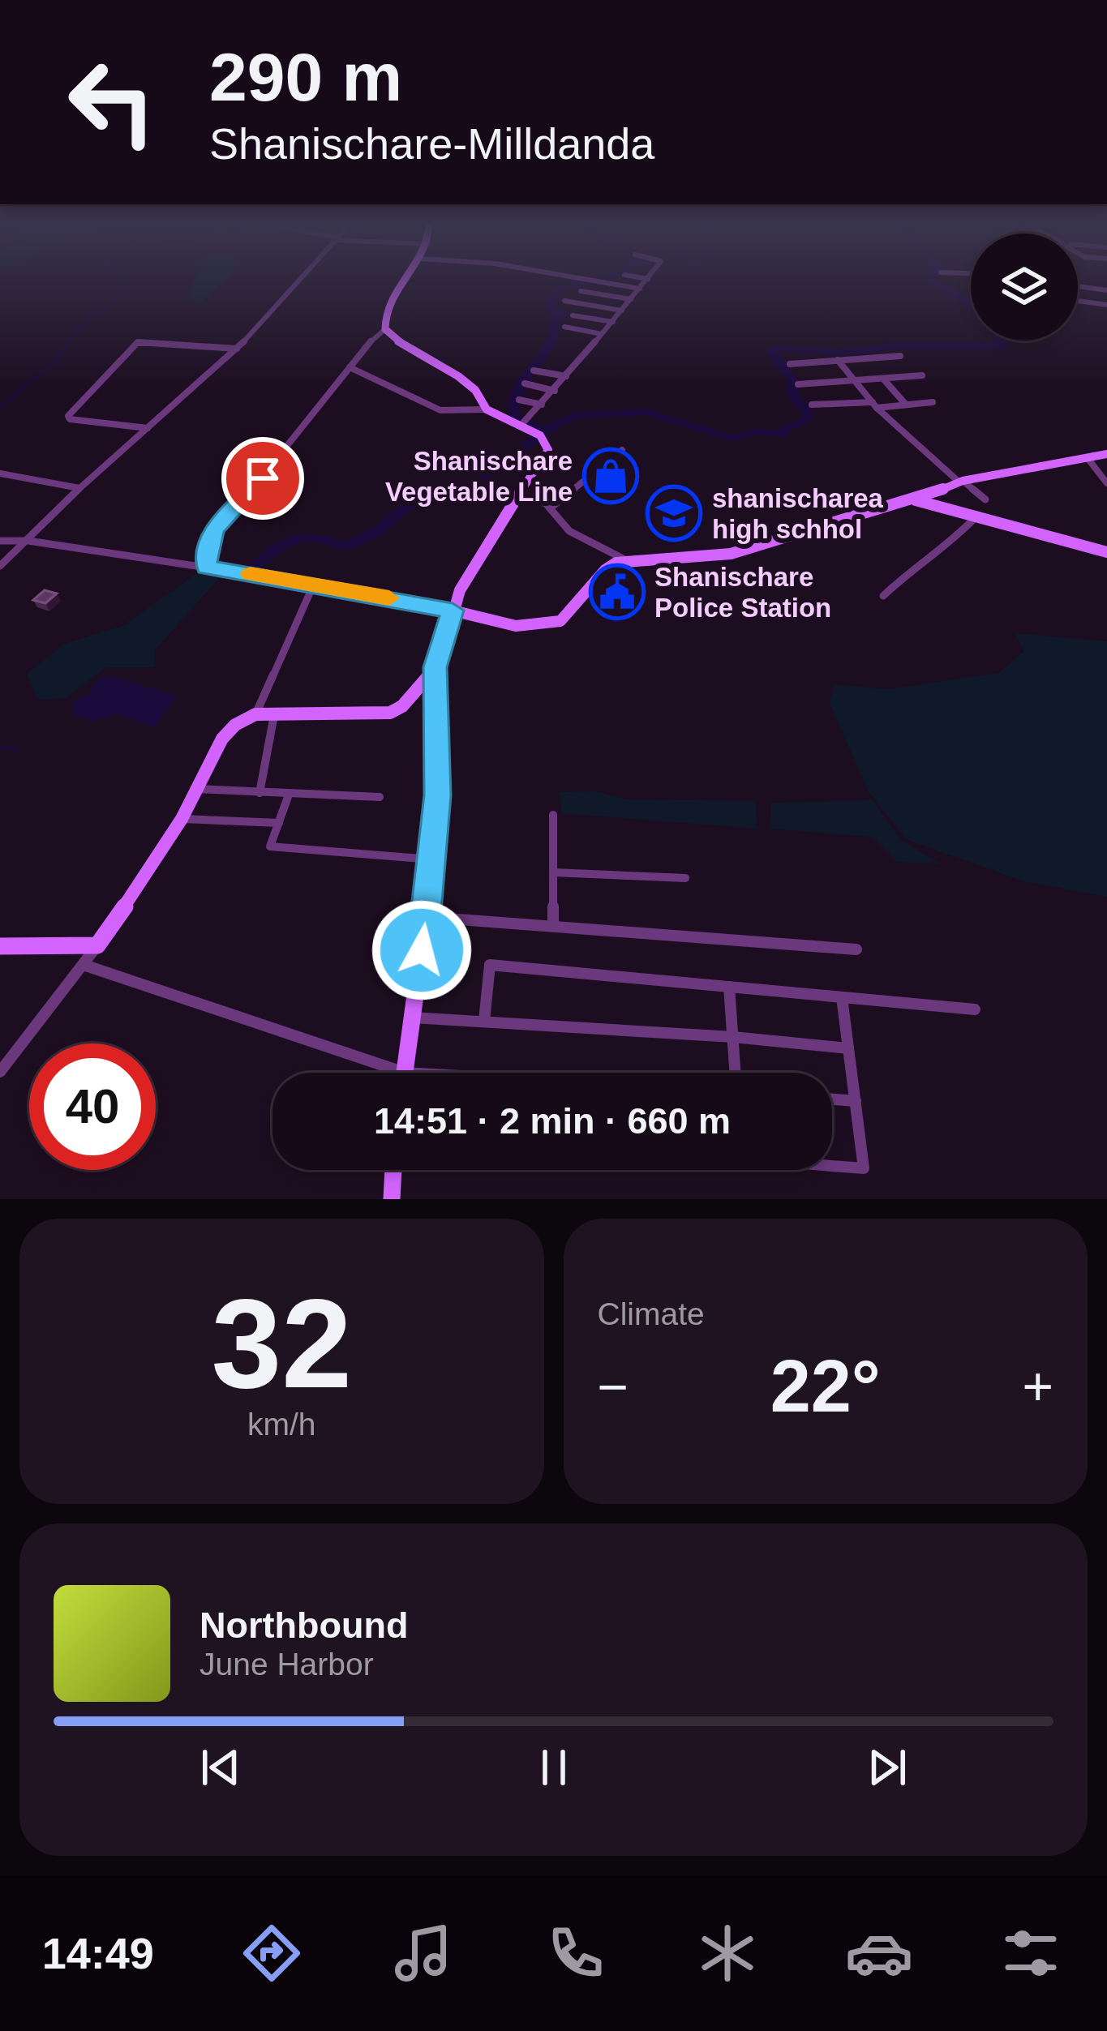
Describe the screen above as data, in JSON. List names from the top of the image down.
{
  "places": {
    "shop": ["Shanischare Vegetable Line"],
    "school or university": ["shanischarea high schhol"],
    "public building": ["Shanischare Police Station"]
  },
  "page": {
    "turn": ["290 m", "Shanischare-Milldanda"],
    "limit": "40",
    "trip": "14:51 · 2 min · 660 m",
    "tile": [
      ["32", "km/h"],
      "Climate"
    ],
    "heat": ["−", "22°", "+"],
    "song": ["Northbound", "June Harbor"],
    "tabs": "14:49"
  }
}
